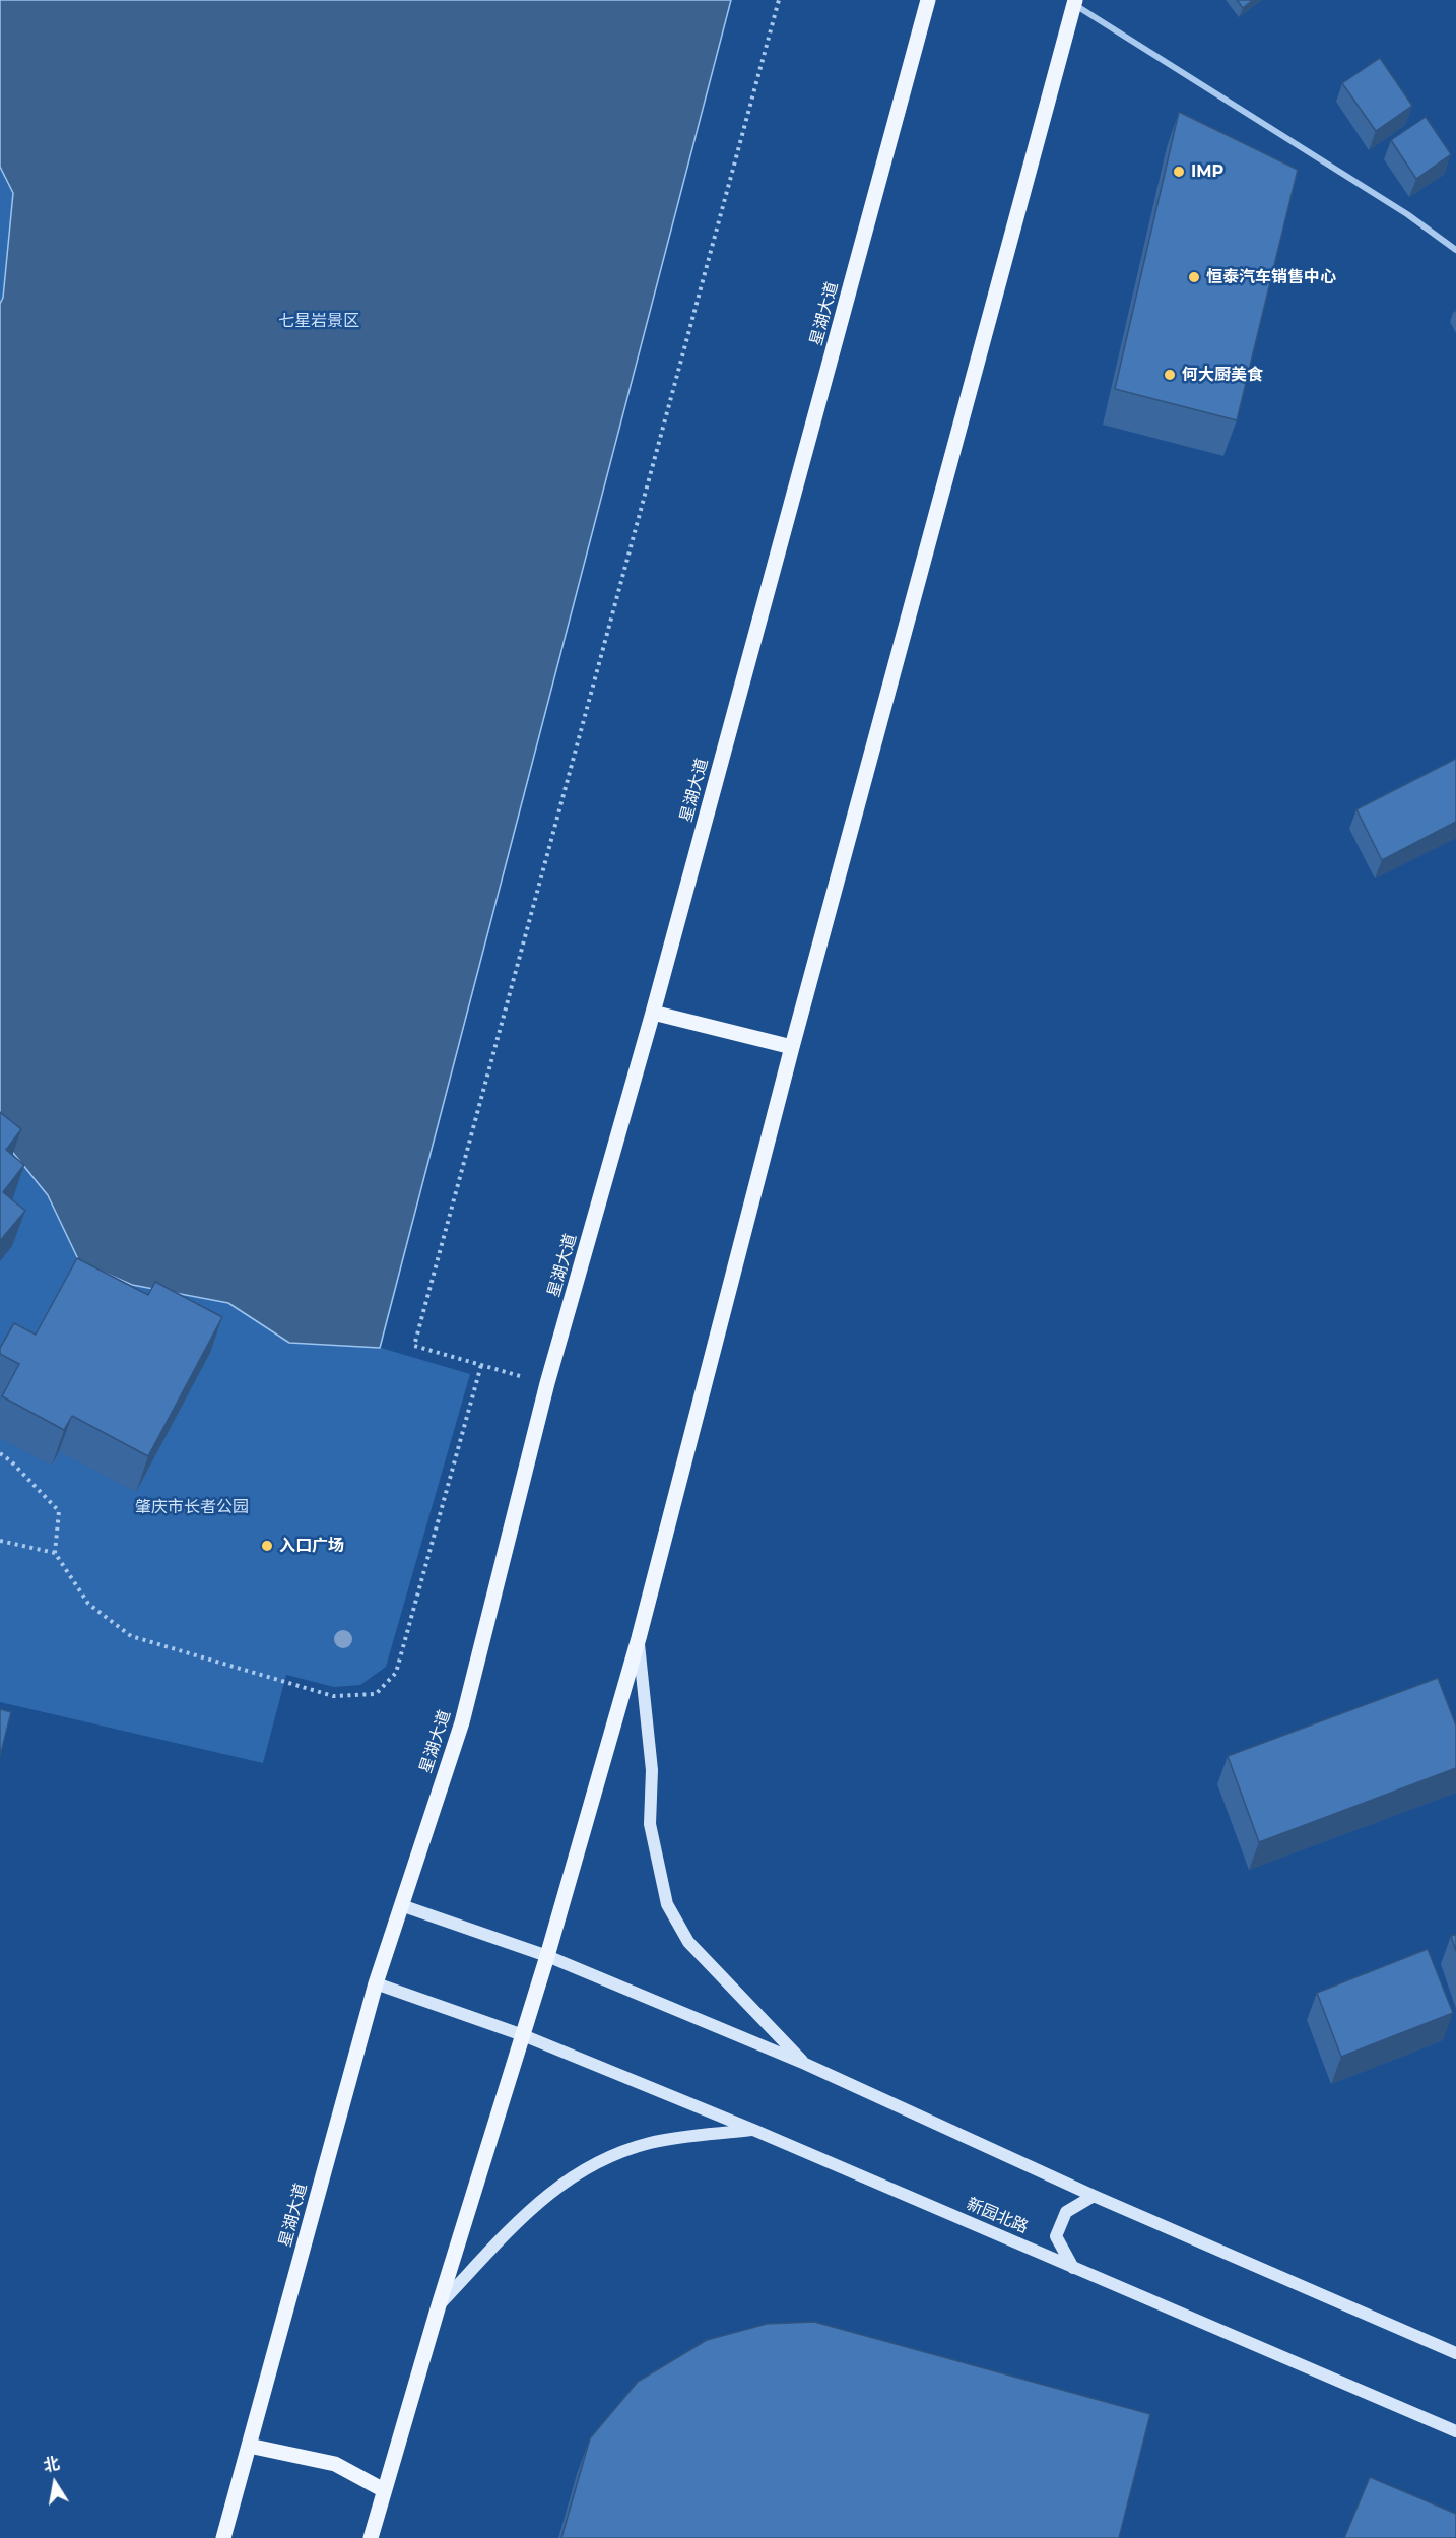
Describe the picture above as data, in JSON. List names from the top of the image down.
{
  "streets": {
    "main road": ["星湖大道", "新园北路"]
  },
  "crossings": [
    ["星湖大道", "新园北路"]
  ],
  "parks": ["七星岩景区", "肇庆市长者公园"],
  "places": [
    "IMP",
    "恒泰汽车销售中心",
    "何大厨美食",
    "入口广场"
  ],
  "north": "top"
}
